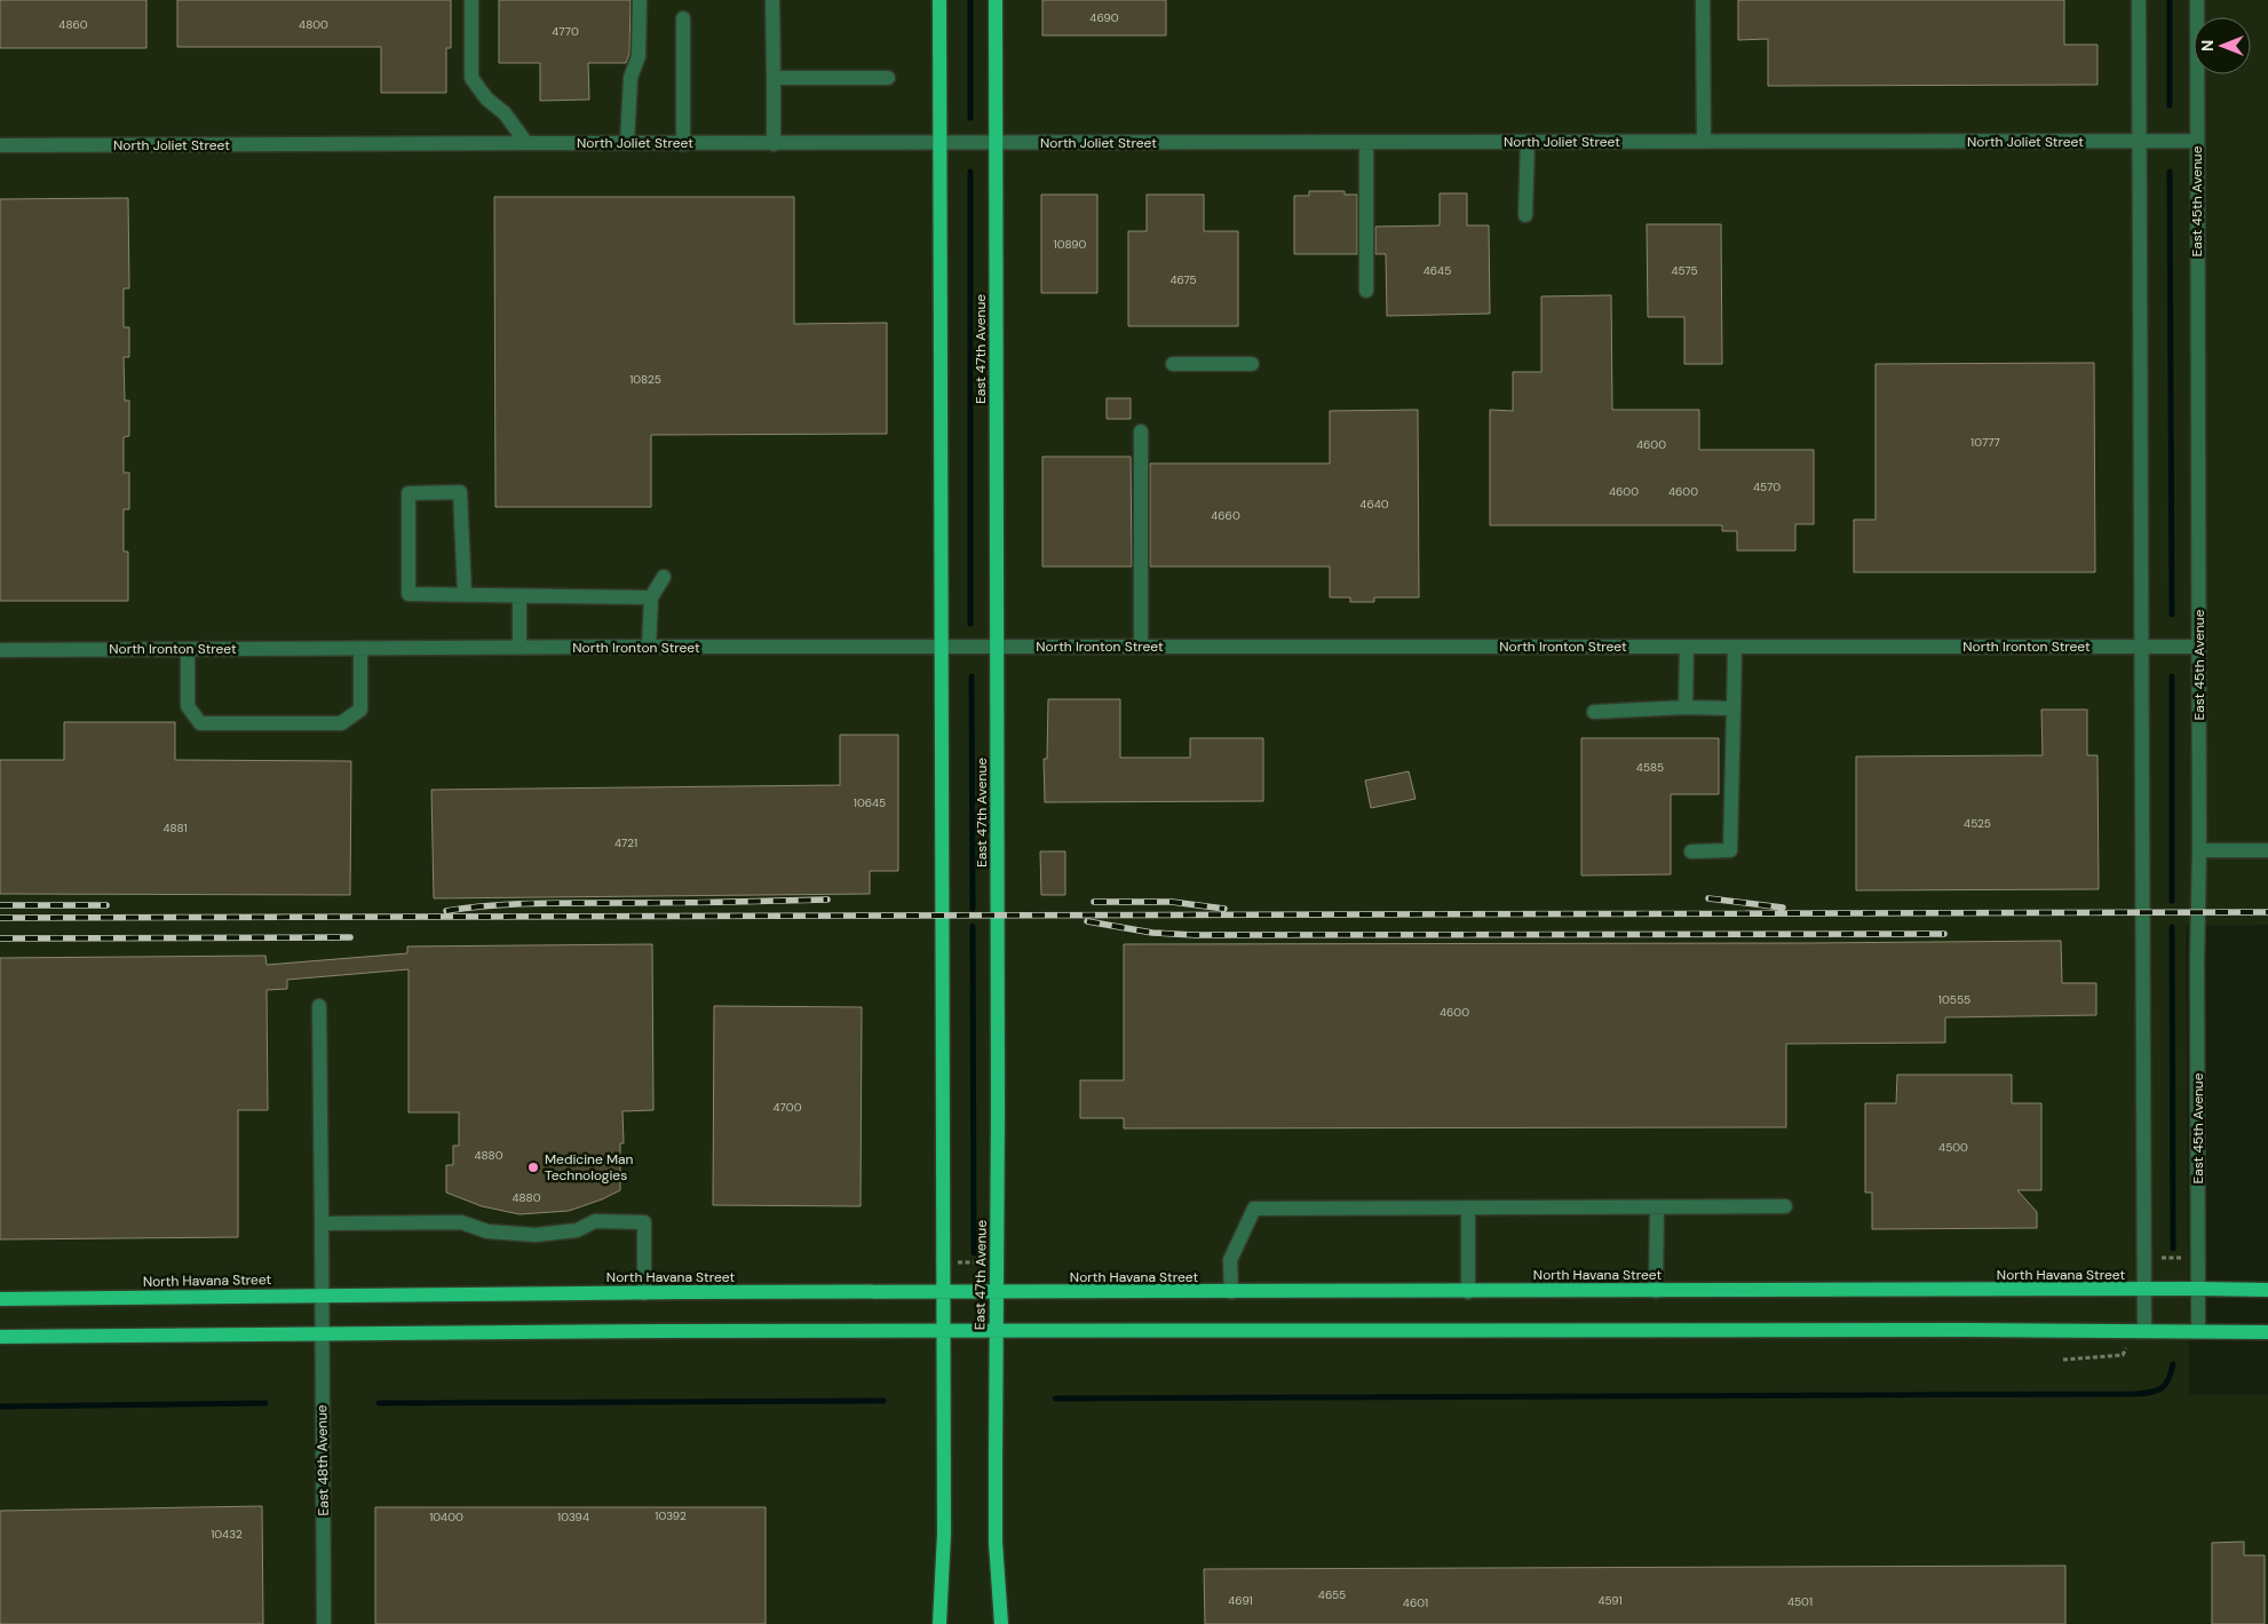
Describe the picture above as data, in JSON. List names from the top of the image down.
{
  "streets": {
    "main road": ["East 47th Avenue", "North Havana Street"],
    "street": [
      "North Joliet Street",
      "East 45th Avenue",
      "North Ironton Street",
      "East 48th Avenue"
    ]
  },
  "crossings": [
    ["North Joliet Street", "East 45th Avenue"],
    ["North Joliet Street", "East 47th Avenue"],
    ["East 45th Avenue", "North Ironton Street"],
    ["East 45th Avenue", "North Havana Street"],
    ["East 47th Avenue", "North Ironton Street"],
    ["East 47th Avenue", "North Havana Street"],
    ["North Havana Street", "East 48th Avenue"]
  ],
  "places": ["Medicine Man Technologies"],
  "house_numbers": [
    "4690",
    "4860",
    "4800",
    "4770",
    "10890",
    "4645",
    "4575",
    "4675",
    "10825",
    "10777",
    "4600",
    "4570",
    "4600",
    "4600",
    "4640",
    "4660",
    "4585",
    "10645",
    "4525",
    "4881",
    "4721",
    "10555",
    "4600",
    "4700",
    "4500",
    "4880",
    "4880",
    "10392",
    "10400",
    "10394",
    "10432",
    "4655",
    "4691",
    "4591",
    "4501",
    "4601"
  ],
  "north": "left"
}
